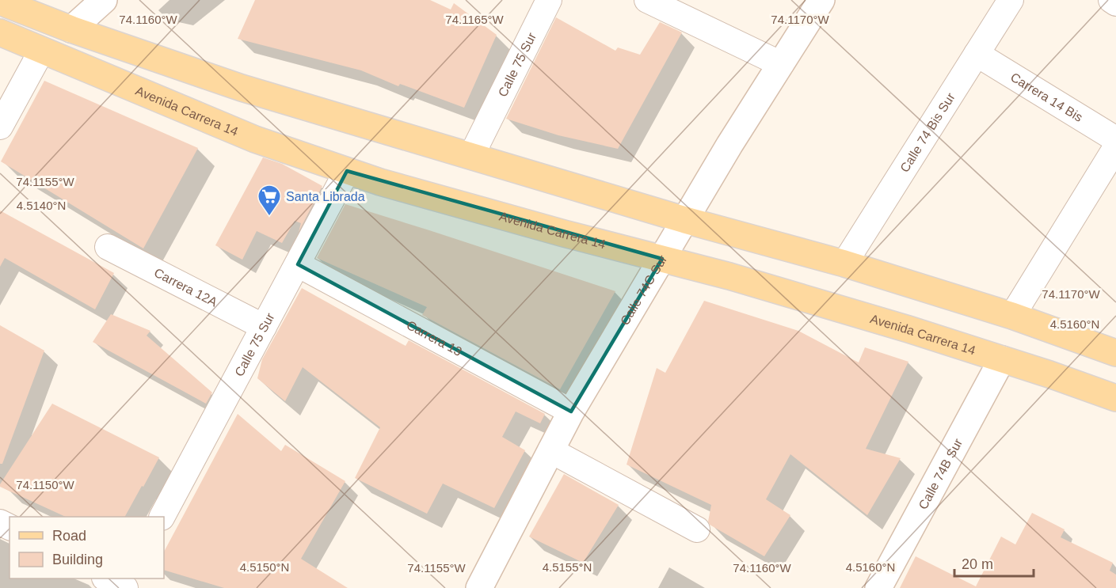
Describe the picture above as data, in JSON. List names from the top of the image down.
{
  "streets": {
    "main road": ["Avenida Carrera 14"],
    "street": [
      "Calle 75 Sur",
      "Carrera 14 Bis",
      "Calle 74 Bis Sur",
      "Carrera 12A",
      "Calle 74C Sur",
      "Carrera 13",
      "Calle 74B Sur"
    ]
  },
  "crossings": [
    ["Calle 75 Sur", "Avenida Carrera 14"],
    ["Calle 75 Sur", "Carrera 12A"],
    ["Calle 75 Sur", "Carrera 13"],
    ["Carrera 14 Bis", "Calle 74 Bis Sur"],
    ["Avenida Carrera 14", "Calle 74C Sur"],
    ["Avenida Carrera 14", "Calle 74B Sur"],
    ["Calle 74C Sur", "Carrera 13"]
  ],
  "places": {
    "supermarket": ["Santa Librada"]
  },
  "legend": ["Road", "Building"],
  "scale_bar": "20 m",
  "coordinates": [
    "74.1160°W",
    "74.1165°W",
    "74.1170°W",
    "74.1155°W",
    "4.5140°N",
    "4.5160°N",
    "74.1150°W",
    "4.5150°N",
    "4.5155°N"
  ]
}
